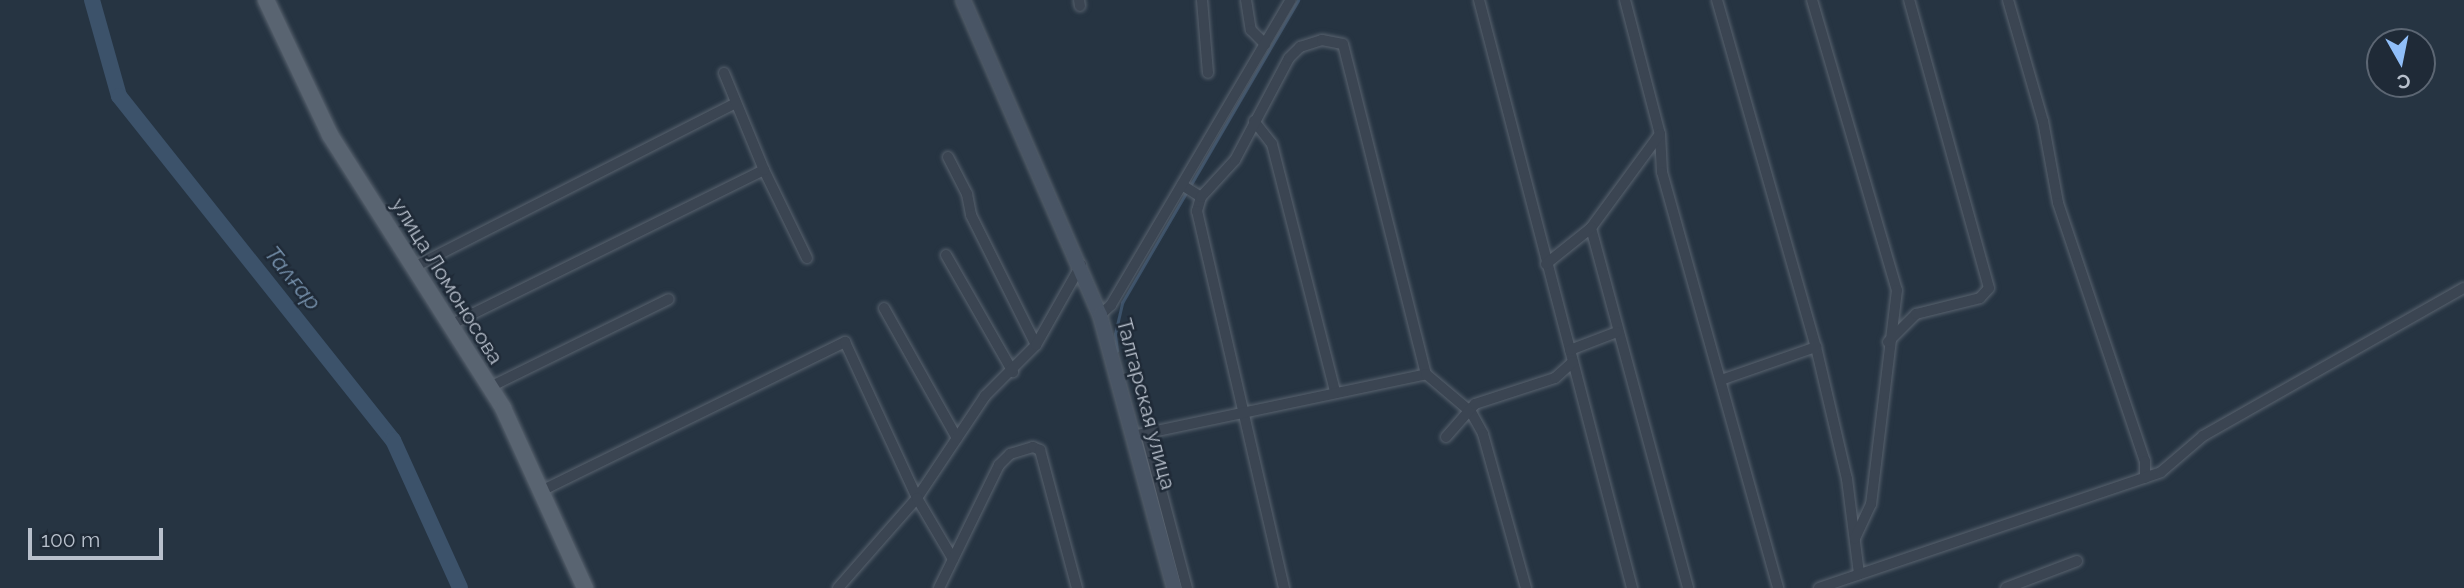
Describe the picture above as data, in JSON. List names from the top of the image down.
{
  "streets": {
    "main road": ["улица Ломоносова"],
    "street": ["Талгарская улица"]
  },
  "water": ["Талғар"],
  "scale_bar": "100 m",
  "north": "bottom"
}
